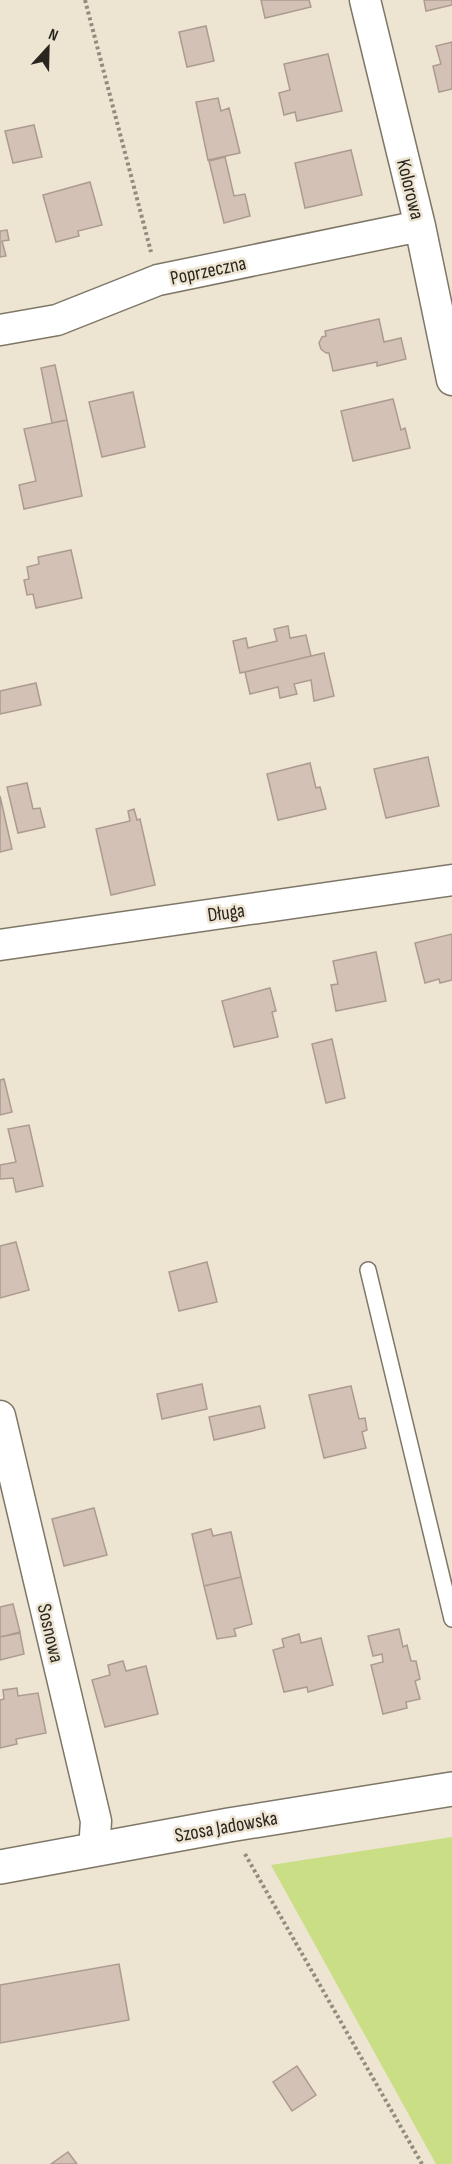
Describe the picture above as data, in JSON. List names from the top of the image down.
{
  "streets": {
    "main road": ["Szosa Jadowska"],
    "street": [
      "Kolorowa",
      "Poprzeczna",
      "Długa",
      "Sosnowa"
    ]
  },
  "crossings": [
    ["Kolorowa", "Poprzeczna"],
    ["Sosnowa", "Szosa Jadowska"]
  ],
  "north": "top"
}
